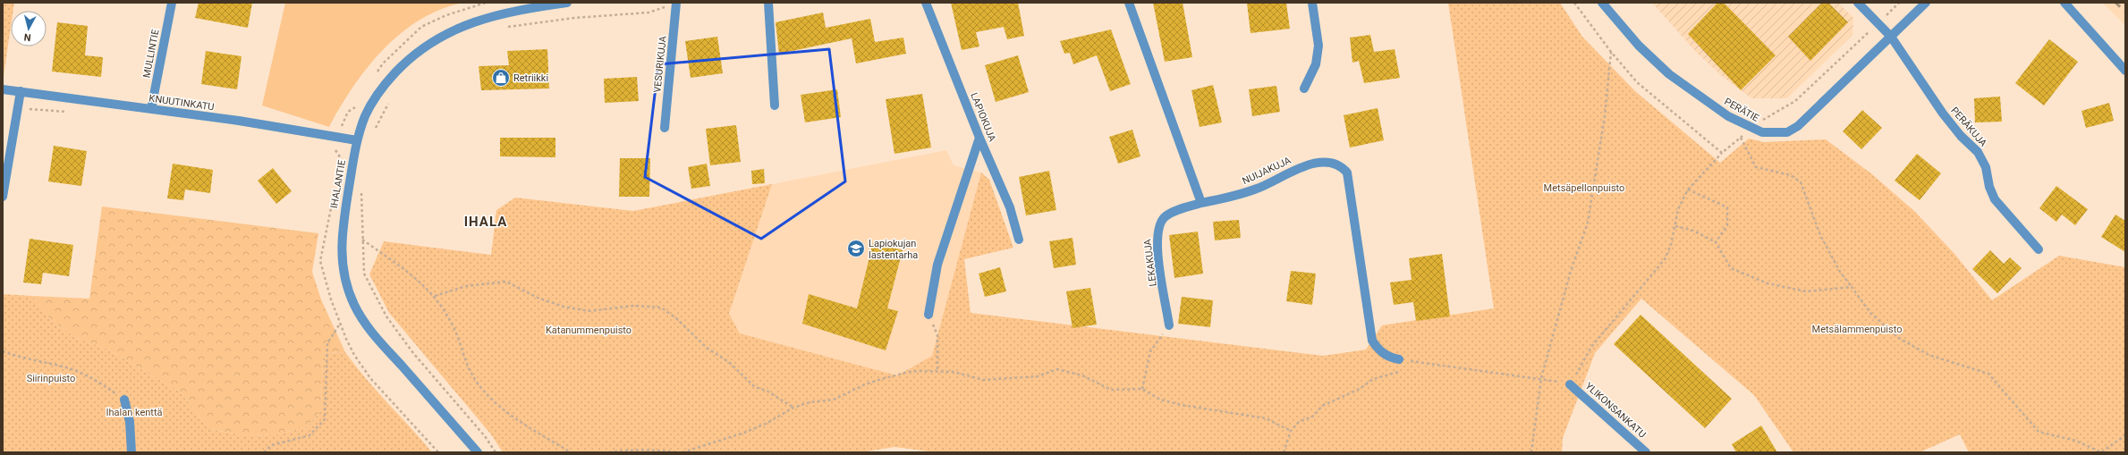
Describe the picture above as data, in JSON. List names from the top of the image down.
{
  "streets": {
    "street": [
      "MULLINTIE",
      "VESURIKUJA",
      "KNUUTINKATU",
      "PERÄTIE",
      "LAPIOKUJA",
      "PERÄKUJA",
      "NUIJAKUJA",
      "IHALANTIE",
      "LEKAKUJA",
      "YLIKONSANKATU"
    ]
  },
  "crossings": [
    ["MULLINTIE", "KNUUTINKATU"],
    ["KNUUTINKATU", "IHALANTIE"],
    ["PERÄTIE", "PERÄKUJA"],
    ["NUIJAKUJA", "LEKAKUJA"]
  ],
  "districts": ["IHALA"],
  "parks": [
    "Metsäpellonpuisto",
    "Metsälammenpuisto",
    "Katanummenpuisto",
    "Siirinpuisto",
    "Ihalan kenttä"
  ],
  "places": {
    "shop": ["Retriikki"],
    "school or university": ["Lapiokujan lastentarha"]
  },
  "north": "bottom"
}
